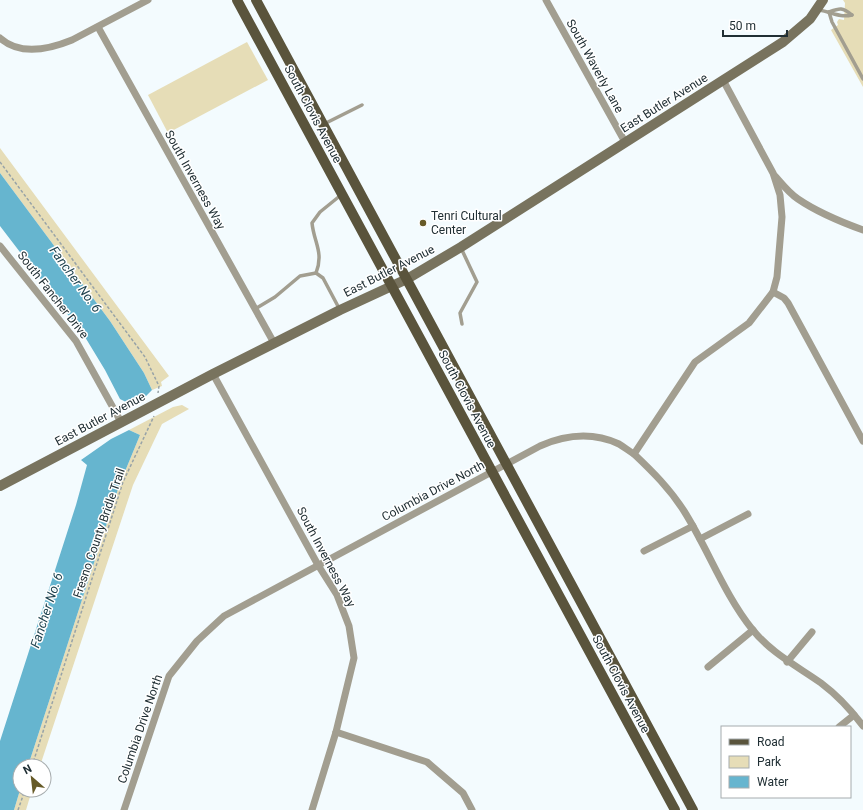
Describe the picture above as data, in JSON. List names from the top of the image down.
{
  "streets": {
    "main road": ["South Clovis Avenue"],
    "street": [
      "South Waverly Lane",
      "East Butler Avenue",
      "South Inverness Way",
      "South Fancher Drive",
      "Columbia Drive North"
    ],
    "path": ["Fresno County Bridle Trail"]
  },
  "crossings": [
    ["South Waverly Lane", "East Butler Avenue"],
    ["East Butler Avenue", "South Clovis Avenue"],
    ["East Butler Avenue", "South Inverness Way"],
    ["East Butler Avenue", "South Fancher Drive"],
    ["East Butler Avenue", "Fresno County Bridle Trail"],
    ["South Clovis Avenue", "Columbia Drive North"],
    ["South Inverness Way", "Columbia Drive North"]
  ],
  "water": ["Fancher No. 6"],
  "places": ["Tenri Cultural Center"],
  "legend": ["Road", "Park", "Water"],
  "scale_bar": "50 m",
  "north": "top left"
}
